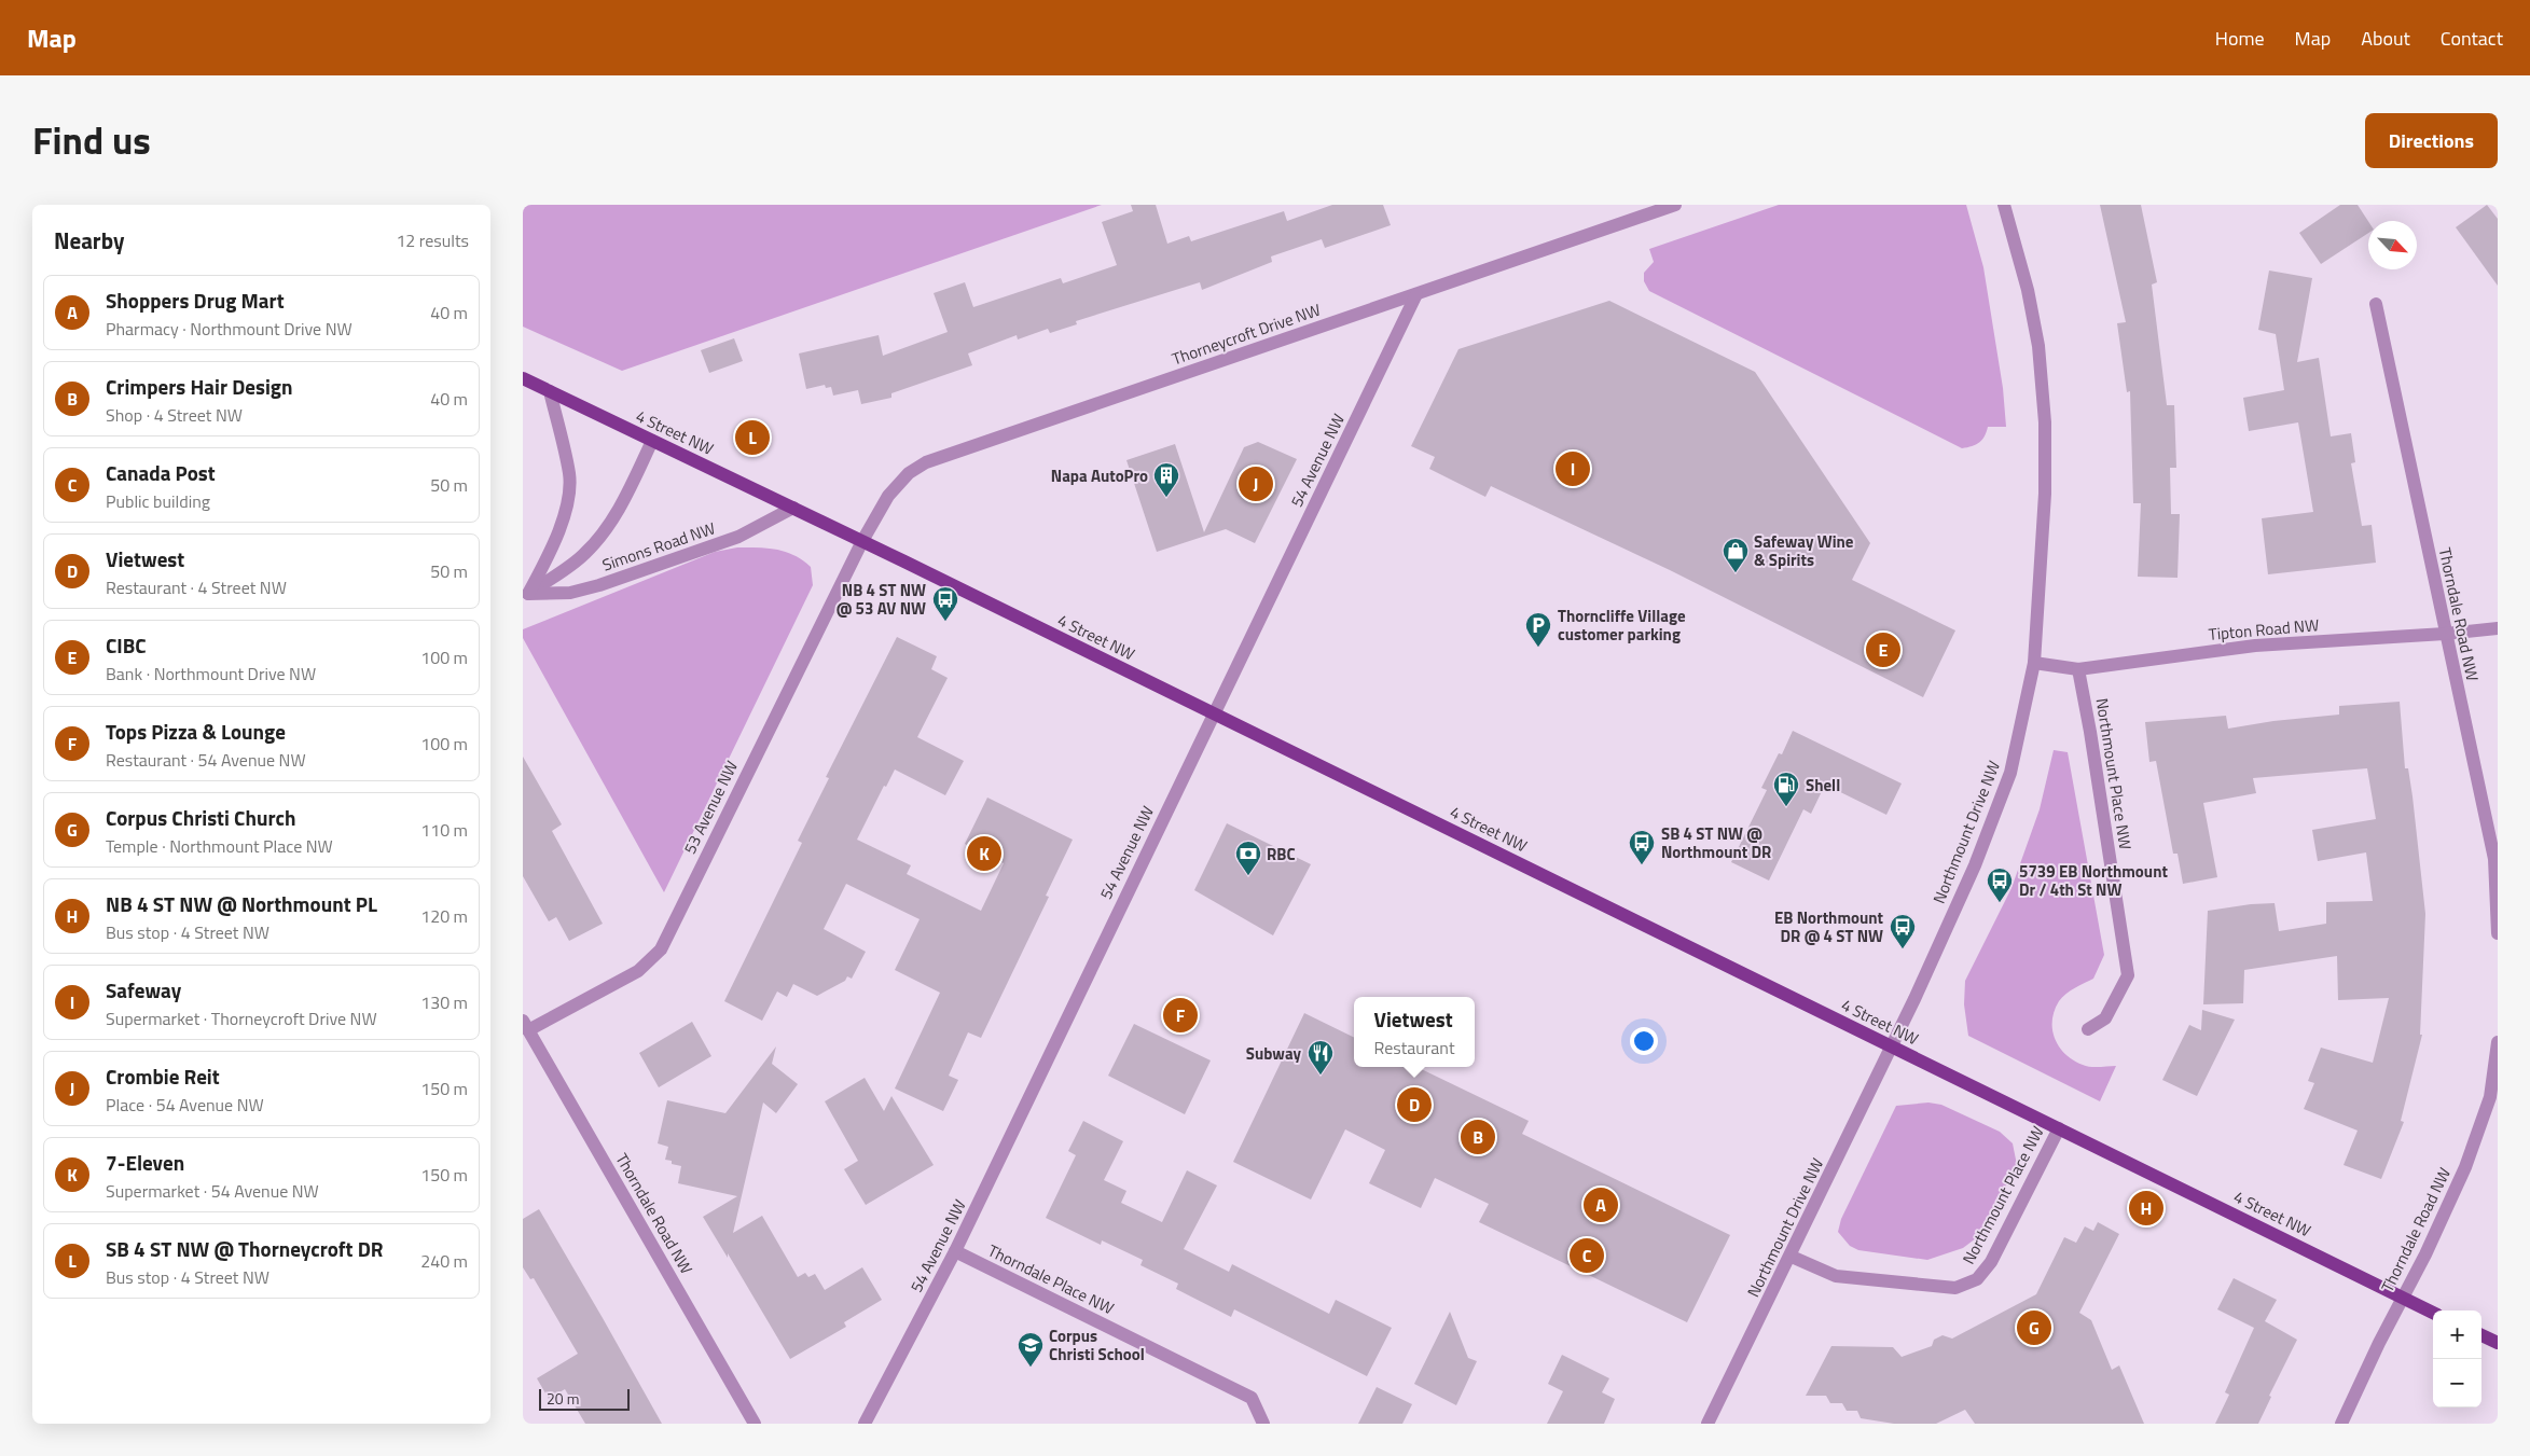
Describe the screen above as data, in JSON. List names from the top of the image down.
{
  "streets": {
    "main road": ["4 Street NW"],
    "street": [
      "Thorneycroft Drive NW",
      "54 Avenue NW",
      "Simons Road NW",
      "Thorndale Road NW",
      "Tipton Road NW",
      "Northmount Place NW",
      "53 Avenue NW",
      "Northmount Drive NW",
      "Thorndale Place NW"
    ]
  },
  "crossings": [
    ["Thorneycroft Drive NW", "4 Street NW"],
    ["Thorneycroft Drive NW", "54 Avenue NW"],
    ["Thorneycroft Drive NW", "53 Avenue NW"],
    ["4 Street NW", "54 Avenue NW"],
    ["4 Street NW", "Simons Road NW"],
    ["4 Street NW", "Thorndale Road NW"],
    ["4 Street NW", "Northmount Place NW"],
    ["4 Street NW", "53 Avenue NW"],
    ["4 Street NW", "Northmount Drive NW"],
    ["54 Avenue NW", "Thorndale Place NW"],
    ["Thorndale Road NW", "Tipton Road NW"],
    ["Thorndale Road NW", "53 Avenue NW"],
    ["Tipton Road NW", "Northmount Place NW"],
    ["Tipton Road NW", "Northmount Drive NW"],
    ["Northmount Place NW", "Northmount Drive NW"]
  ],
  "places": {
    "building": ["Napa AutoPro"],
    "shop": ["Safeway Wine & Spirits"],
    "bus stop": [
      "NB 4 ST NW @ 53 AV NW",
      "SB 4 ST NW @ Northmount DR",
      "5739 EB Northmount Dr / 4th St NW",
      "EB Northmount DR @ 4 ST NW"
    ],
    "parking": ["Thorncliffe Village customer parking"],
    "fuel station": ["Shell"],
    "bank": ["RBC"],
    "restaurant": ["Subway"],
    "school or university": ["Corpus Christi School"]
  },
  "scale_bar": "20 m",
  "north": "bottom right",
  "page": {
    "header": "Map",
    "nav": [
      "Home",
      "Map",
      "About",
      "Contact"
    ],
    "title": "Find us",
    "buttons": "Directions",
    "heading": ["Nearby", "12 results"],
    "list": [
      {
        "mark": "A",
        "name": "Shoppers Drug Mart",
        "note": "Pharmacy · Northmount Drive NW",
        "value": "40 m"
      },
      {
        "mark": "B",
        "name": "Crimpers Hair Design",
        "note": "Shop · 4 Street NW",
        "value": "40 m"
      },
      {
        "mark": "C",
        "name": "Canada Post",
        "note": "Public building",
        "value": "50 m"
      },
      {
        "mark": "D",
        "name": "Vietwest",
        "note": "Restaurant · 4 Street NW",
        "value": "50 m"
      },
      {
        "mark": "E",
        "name": "CIBC",
        "note": "Bank · Northmount Drive NW",
        "value": "100 m"
      },
      {
        "mark": "F",
        "name": "Tops Pizza & Lounge",
        "note": "Restaurant · 54 Avenue NW",
        "value": "100 m"
      },
      {
        "mark": "G",
        "name": "Corpus Christi Church",
        "note": "Temple · Northmount Place NW",
        "value": "110 m"
      },
      {
        "mark": "H",
        "name": "NB 4 ST NW @ Northmount PL",
        "note": "Bus stop · 4 Street NW",
        "value": "120 m"
      },
      {
        "mark": "I",
        "name": "Safeway",
        "note": "Supermarket · Thorneycroft Drive NW",
        "value": "130 m"
      },
      {
        "mark": "J",
        "name": "Crombie Reit",
        "note": "Place · 54 Avenue NW",
        "value": "150 m"
      },
      {
        "mark": "K",
        "name": "7-Eleven",
        "note": "Supermarket · 54 Avenue NW",
        "value": "150 m"
      },
      {
        "mark": "L",
        "name": "SB 4 ST NW @ Thorneycroft DR",
        "note": "Bus stop · 4 Street NW",
        "value": "240 m"
      }
    ],
    "pins": [
      "L",
      "I",
      "J",
      "E",
      "K",
      "F",
      "D",
      "B",
      "A",
      "H",
      "C",
      "G"
    ],
    "popup": ["Vietwest", "Restaurant"],
    "map_buttons": ["+", "−"],
    "scale": "20 m"
  }
}
